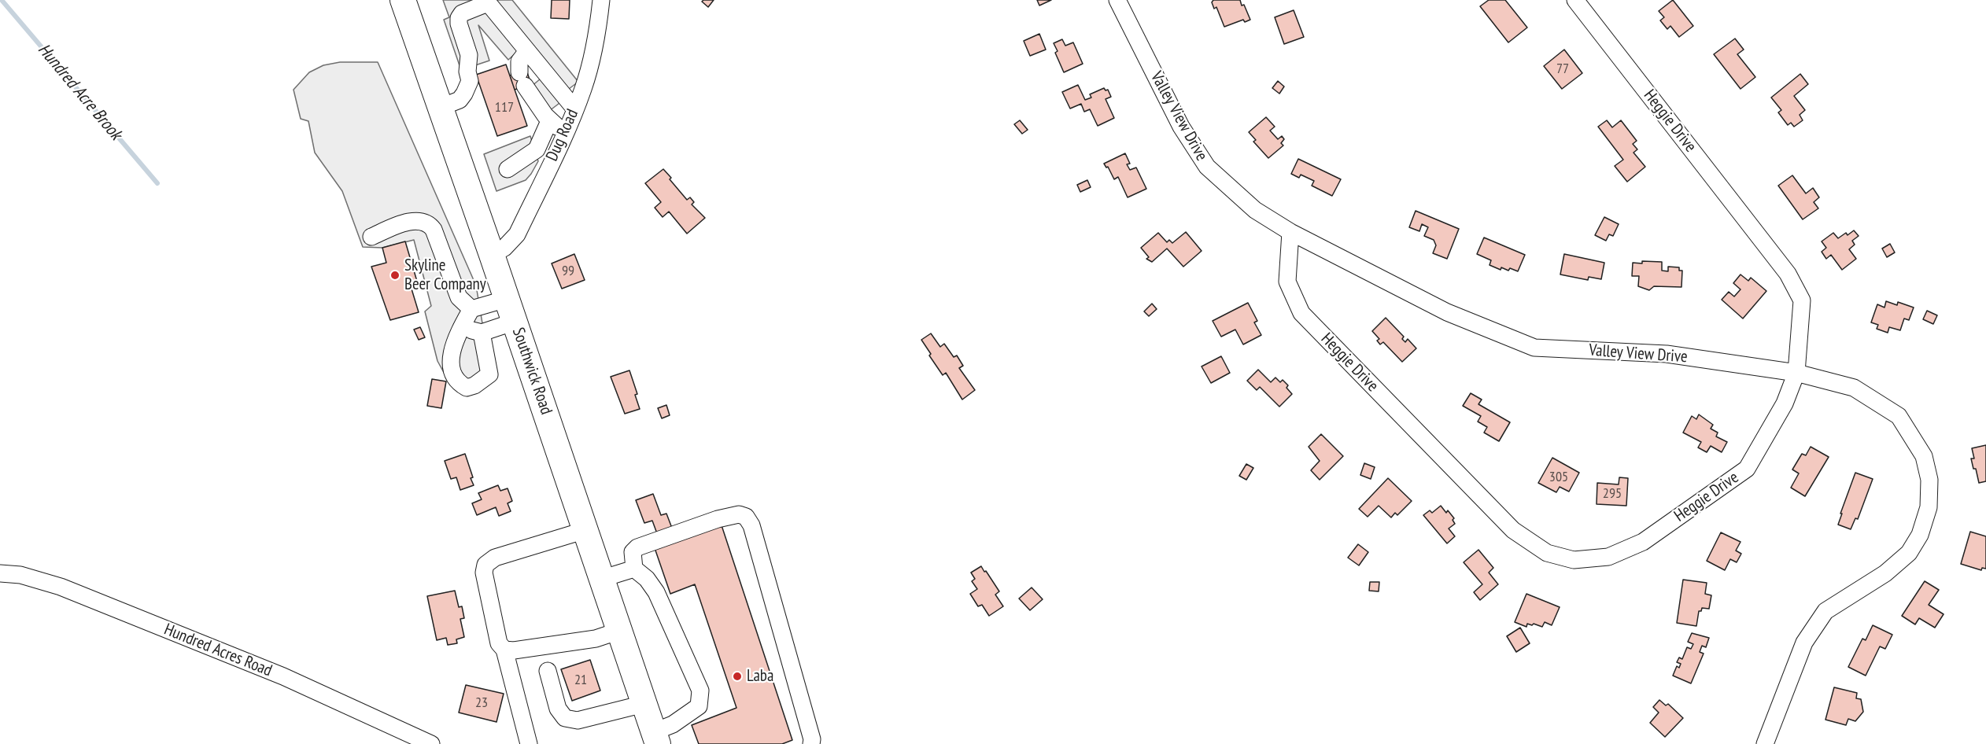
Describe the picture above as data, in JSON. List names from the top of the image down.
{
  "streets": {
    "highway": ["Southwick Road"],
    "street": [
      "Valley View Drive",
      "Heggie Drive",
      "Dug Road",
      "Hundred Acres Road"
    ]
  },
  "crossings": [
    ["Valley View Drive", "Heggie Drive"],
    ["Dug Road", "Southwick Road"]
  ],
  "water": ["Hundred Acre Brook"],
  "places": ["Skyline Beer Company", "Laba"],
  "house_numbers": [
    "77",
    "117",
    "99",
    "305",
    "295",
    "21",
    "23"
  ]
}
